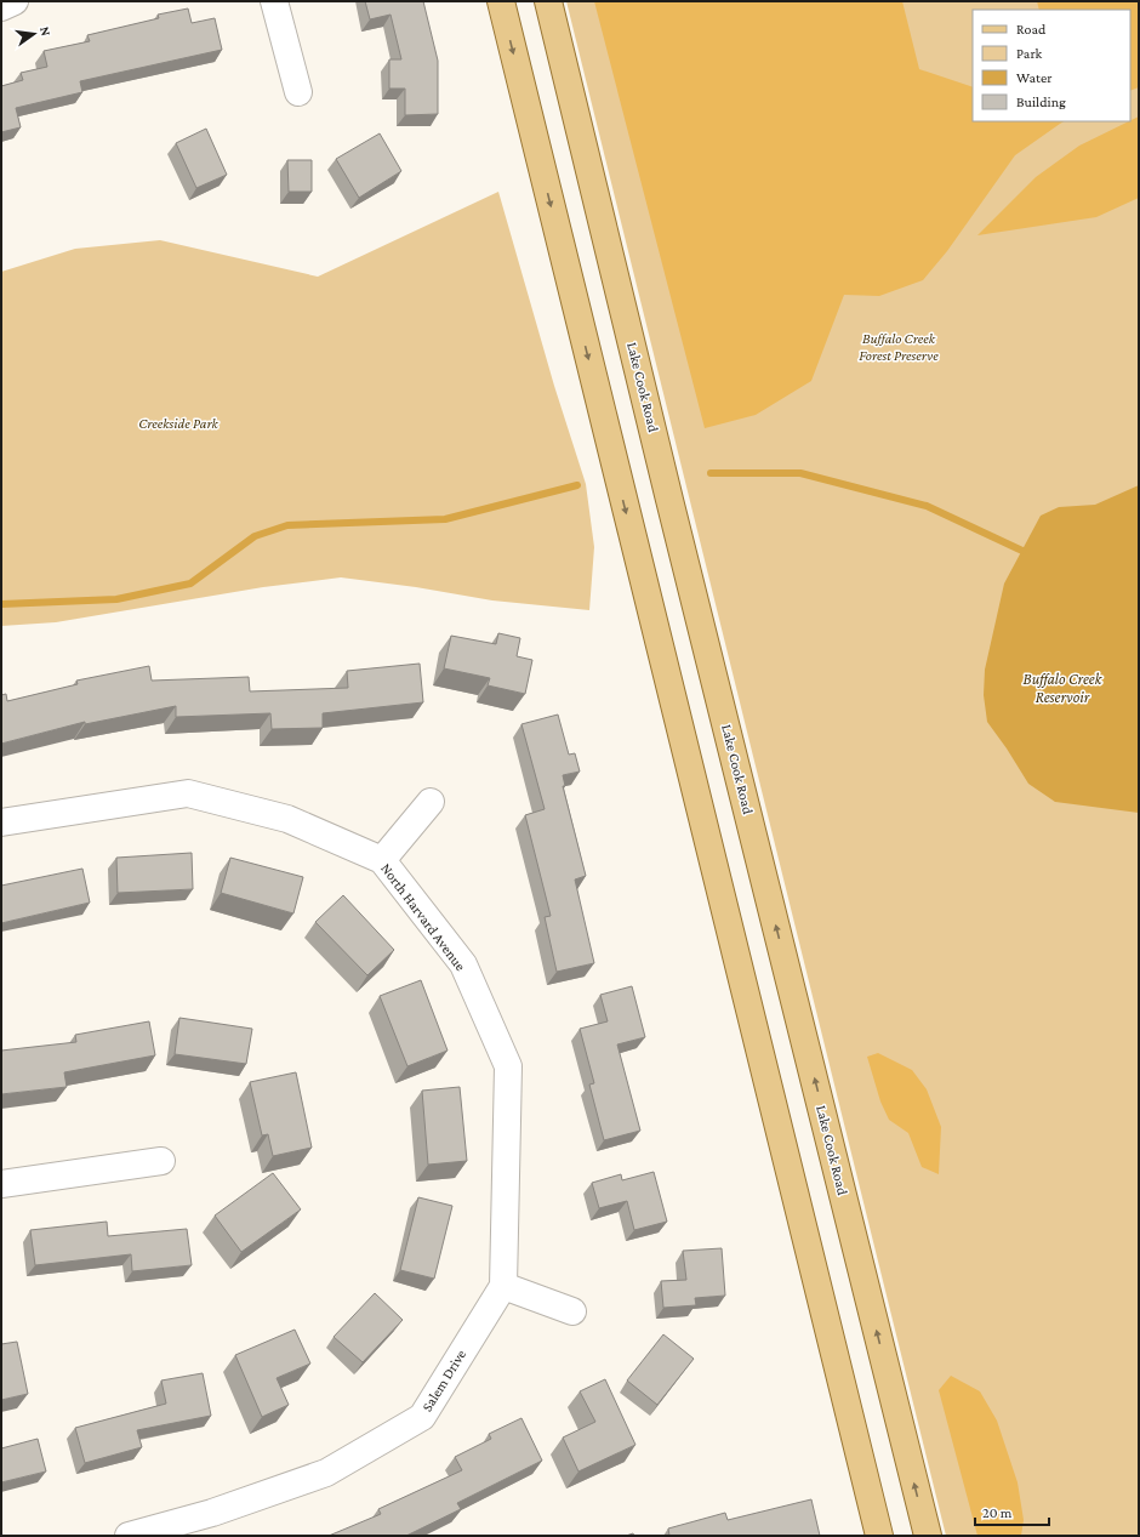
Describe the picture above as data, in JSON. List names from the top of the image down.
{
  "streets": {
    "main road": ["Lake Cook Road"],
    "street": ["North Harvard Avenue", "Salem Drive"]
  },
  "crossings": [
    ["North Harvard Avenue", "Salem Drive"]
  ],
  "water": ["Buffalo Creek Reservoir"],
  "parks": ["Buffalo Creek Forest Preserve", "Creekside Park"],
  "legend": [
    "Road",
    "Park",
    "Water",
    "Building"
  ],
  "scale_bar": "20 m",
  "north": "right"
}
